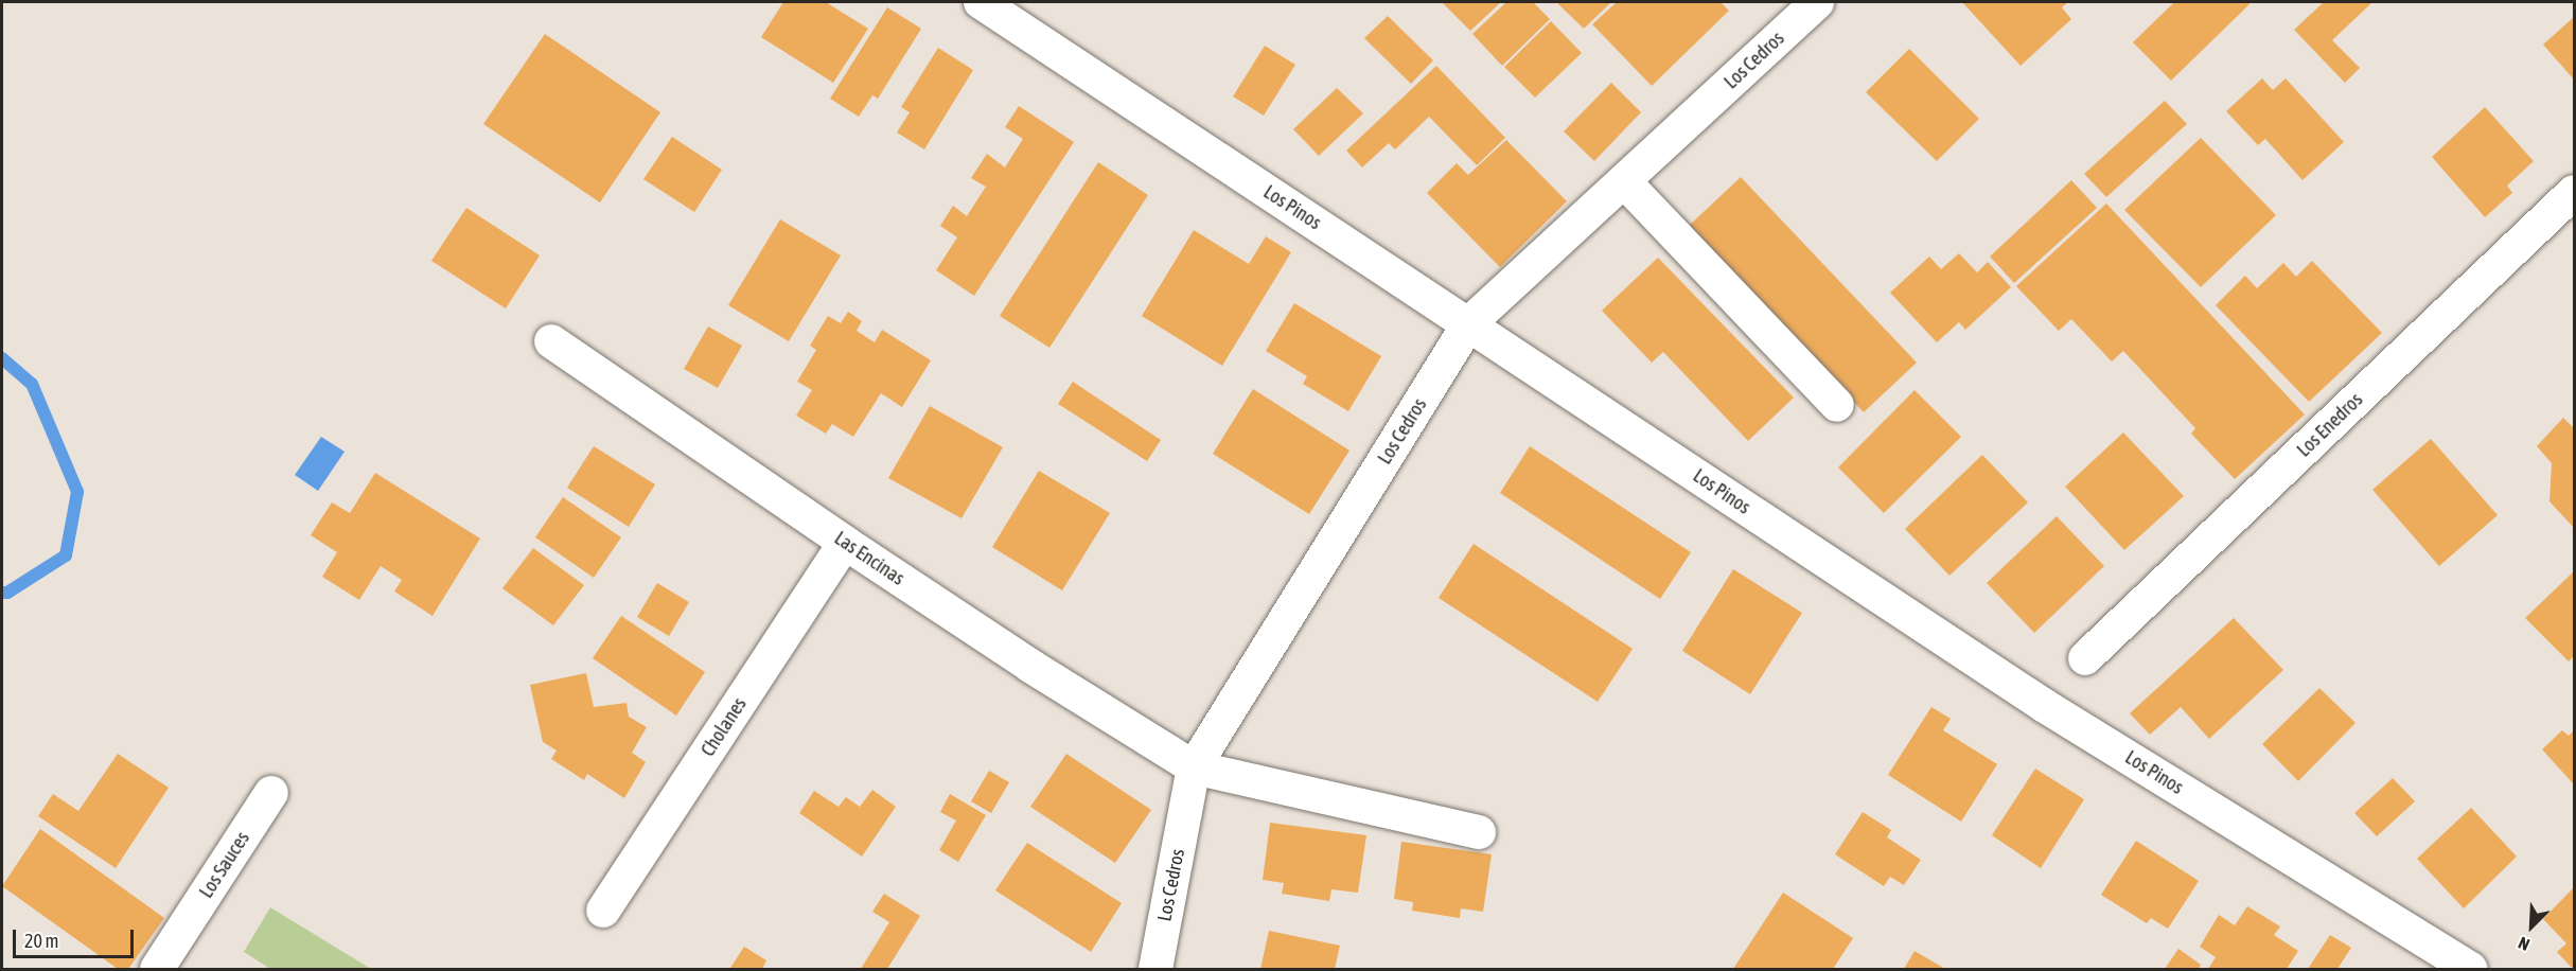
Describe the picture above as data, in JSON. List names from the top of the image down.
{
  "streets": {
    "street": [
      "Los Cedros",
      "Los Pinos",
      "Los Enedros",
      "Las Encinas",
      "Cholanes",
      "Los Sauces"
    ]
  },
  "crossings": [
    ["Los Cedros", "Los Pinos"],
    ["Los Cedros", "Las Encinas"],
    ["Las Encinas", "Cholanes"]
  ],
  "scale_bar": "20 m",
  "north": "bottom left"
}
